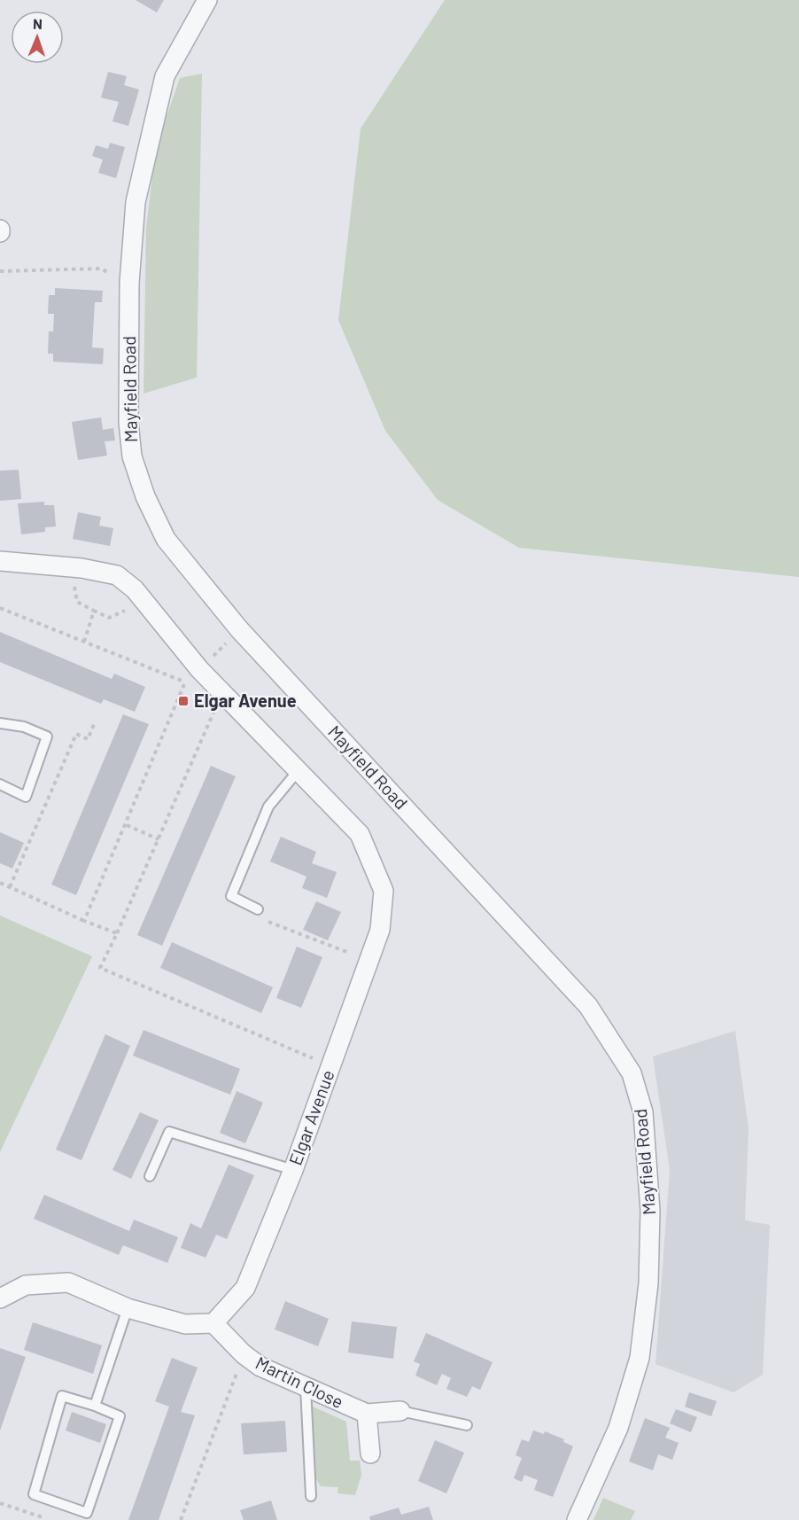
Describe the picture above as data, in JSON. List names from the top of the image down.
{
  "streets": {
    "street": ["Mayfield Road", "Elgar Avenue", "Martin Close"]
  },
  "crossings": [
    ["Elgar Avenue", "Martin Close"]
  ],
  "places": {
    "transit": ["Elgar Avenue"]
  },
  "north": "top"
}
